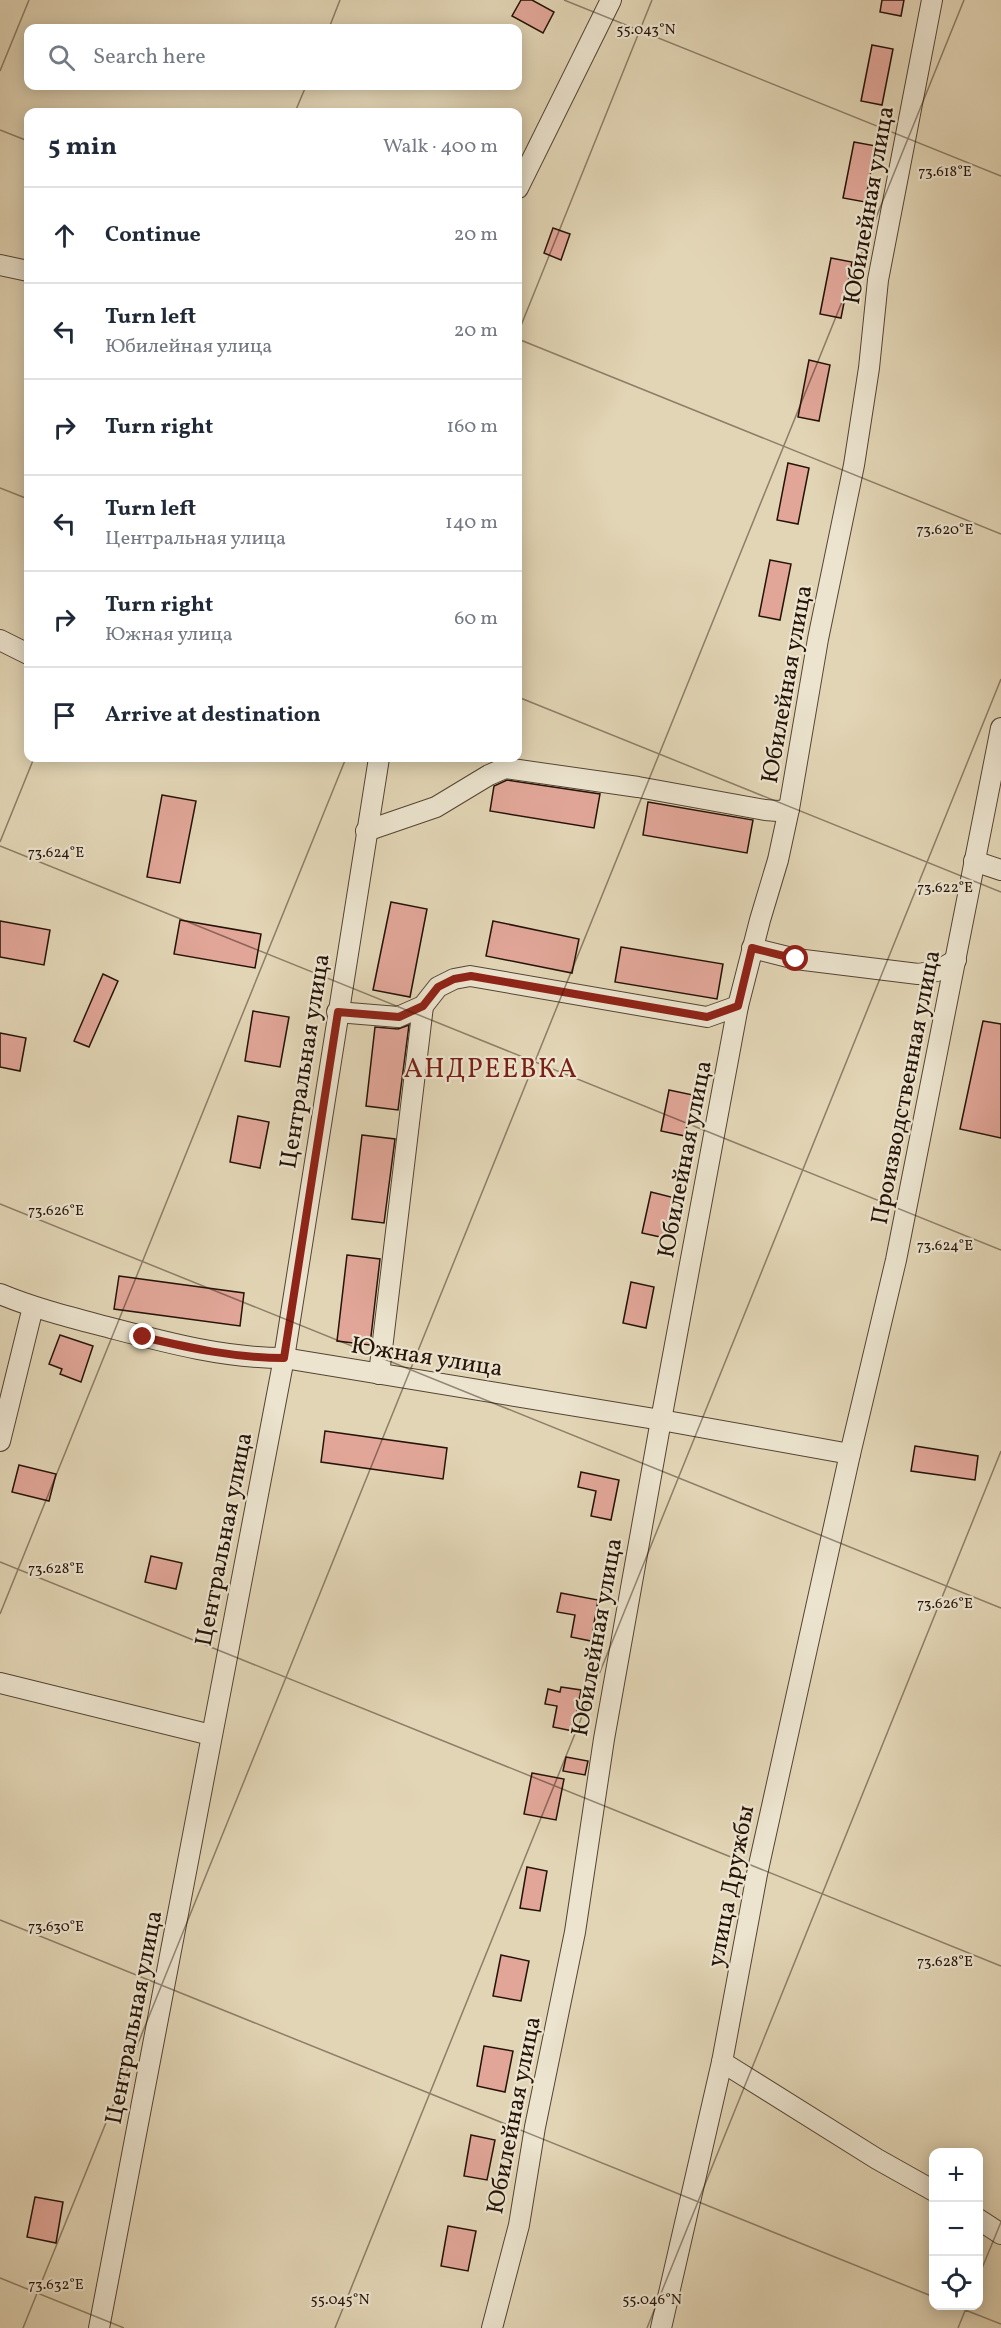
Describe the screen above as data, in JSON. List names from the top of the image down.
{
  "streets": {
    "street": [
      "Юбилейная улица",
      "Центральная улица",
      "Производственная улица",
      "Южная улица",
      "улица Дружбы"
    ]
  },
  "crossings": [
    ["Юбилейная улица", "Южная улица"],
    ["Центральная улица", "Южная улица"],
    ["Производственная улица", "Южная улица"],
    ["Производственная улица", "улица Дружбы"],
    ["Южная улица", "улица Дружбы"]
  ],
  "districts": ["АНДРЕЕВКА"],
  "page": {
    "search": "Search here",
    "heading": ["5 min", "Walk · 400 m"],
    "list": [
      ["Continue", "20 m"],
      ["Turn left", "Юбилейная улица", "20 m"],
      ["Turn right", "160 m"],
      ["Turn left", "Центральная улица", "140 m"],
      ["Turn right", "Южная улица", "60 m"],
      "Arrive at destination"
    ],
    "map_buttons": ["+", "−"]
  },
  "coordinates": [
    "55.043°N",
    "73.618°E",
    "73.620°E",
    "73.624°E",
    "73.622°E",
    "73.626°E",
    "73.628°E",
    "73.630°E",
    "73.632°E",
    "55.045°N",
    "55.046°N"
  ]
}
